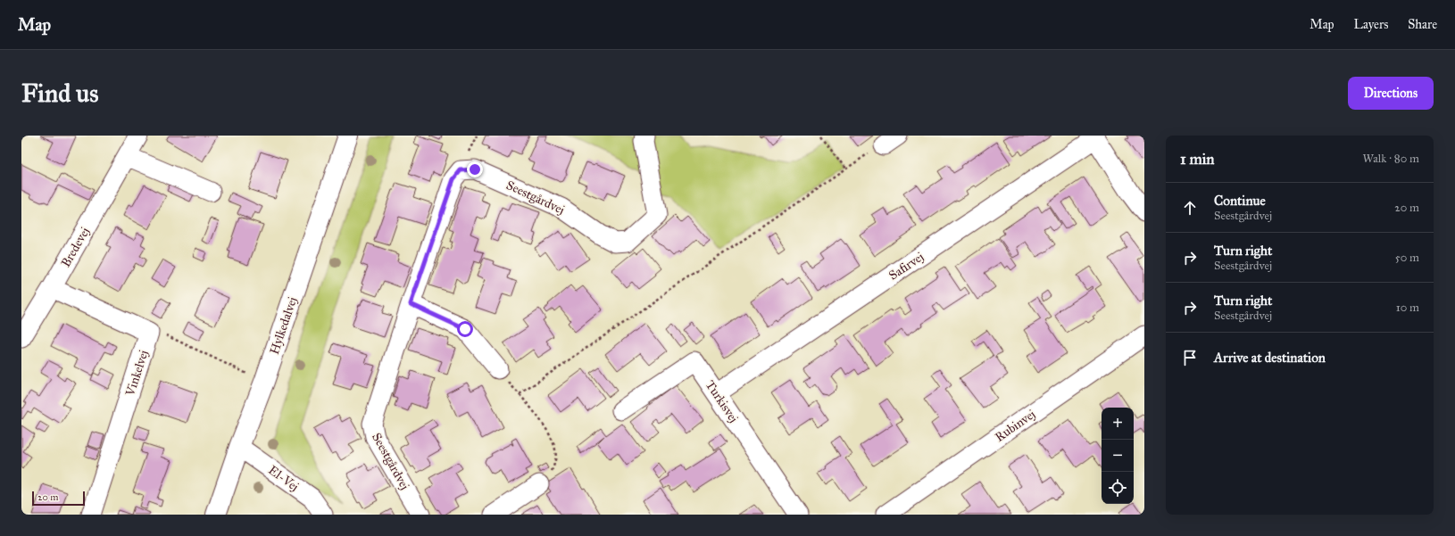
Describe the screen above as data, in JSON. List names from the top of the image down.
{
  "streets": {
    "street": [
      "Seestgårdvej",
      "Bredevej",
      "Safirvej",
      "Hylkedalvej",
      "Vinkelvej",
      "Turkisvej",
      "Rubinvej",
      "El-Vej"
    ]
  },
  "crossings": [
    ["Bredevej", "Vinkelvej"],
    ["Safirvej", "Turkisvej"],
    ["Hylkedalvej", "El-Vej"]
  ],
  "scale_bar": "20 m",
  "page": {
    "header": "Map",
    "nav": ["Map", "Layers", "Share"],
    "buttons": "Directions",
    "title": "Find us",
    "heading": ["1 min", "Walk · 80 m"],
    "list": [
      ["Continue", "Seestgårdvej", "20 m"],
      ["Turn right", "Seestgårdvej", "50 m"],
      ["Turn right", "Seestgårdvej", "10 m"],
      "Arrive at destination"
    ],
    "map_buttons": ["+", "−"],
    "scale": "20 m"
  }
}
